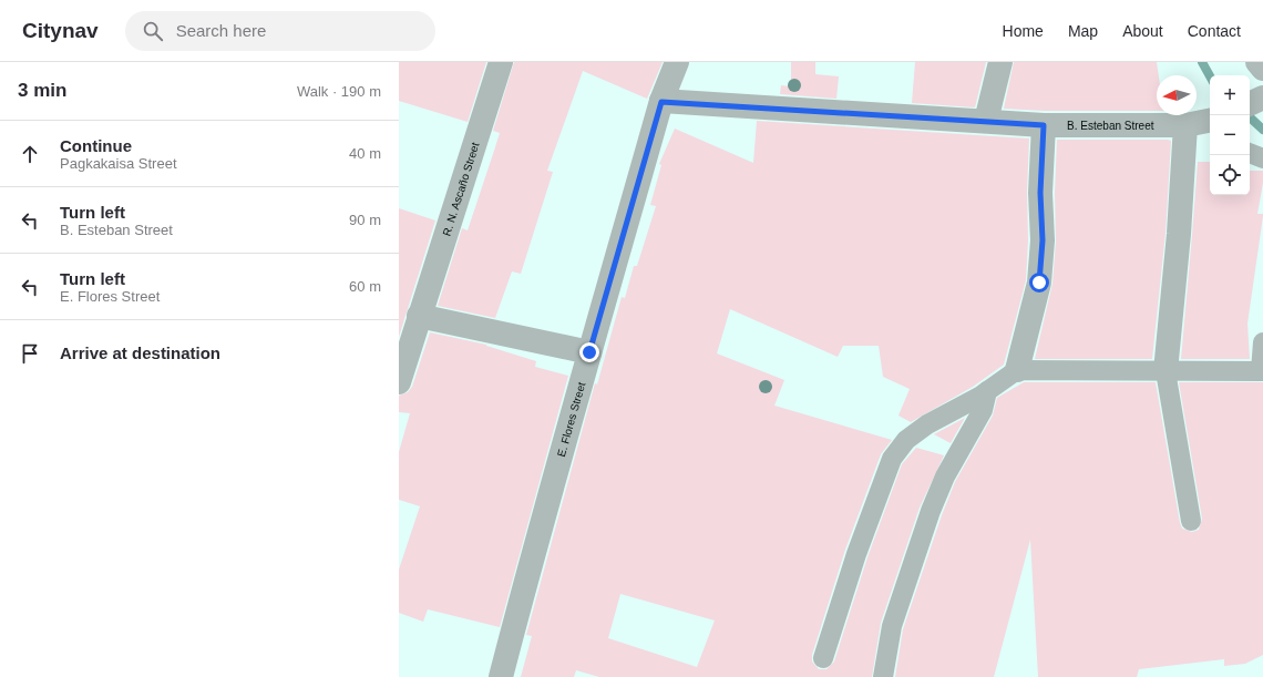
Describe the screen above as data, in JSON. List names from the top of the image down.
{
  "streets": {
    "street": ["B. Esteban Street", "R. N. Ascaño Street", "E. Flores Street"]
  },
  "crossings": [
    ["B. Esteban Street", "E. Flores Street"]
  ],
  "north": "left",
  "page": {
    "header": "Citynav",
    "search": "Search here",
    "nav": [
      "Home",
      "Map",
      "About",
      "Contact"
    ],
    "heading": ["3 min", "Walk · 190 m"],
    "map_buttons": ["+", "−"],
    "list": [
      ["Continue", "Pagkakaisa Street", "40 m"],
      ["Turn left", "B. Esteban Street", "90 m"],
      ["Turn left", "E. Flores Street", "60 m"],
      "Arrive at destination"
    ]
  }
}
